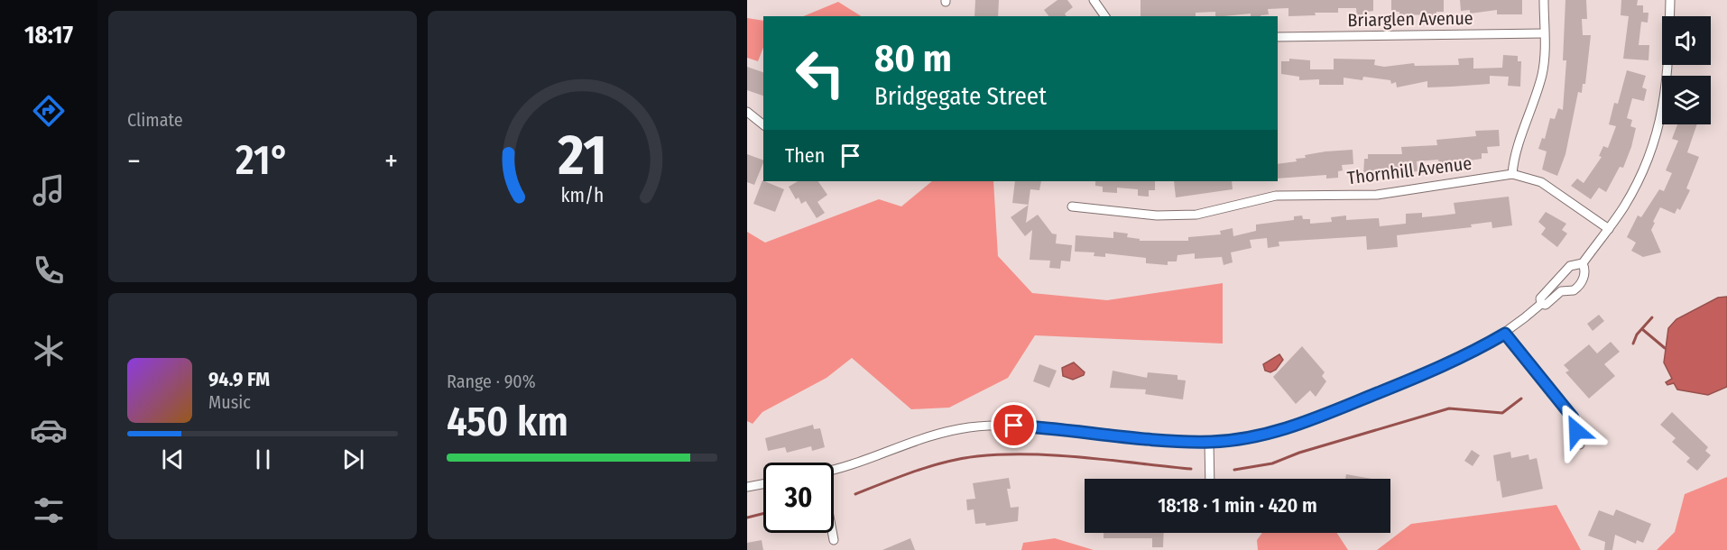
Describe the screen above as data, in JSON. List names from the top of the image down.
{
  "streets": {
    "street": ["Briarglen Avenue", "Thornhill Avenue"]
  },
  "page": {
    "tabs": "18:17",
    "tile": [
      "Climate",
      ["Range · 90%", "450 km"]
    ],
    "turn": ["80 m", "Bridgegate Street"],
    "then": "Then",
    "heat": ["−", "21°", "+"],
    "song": ["94.9 FM", "Music"],
    "limit": "30",
    "trip": "18:18 · 1 min · 420 m",
    "gauge": ["21", "km/h"]
  }
}
